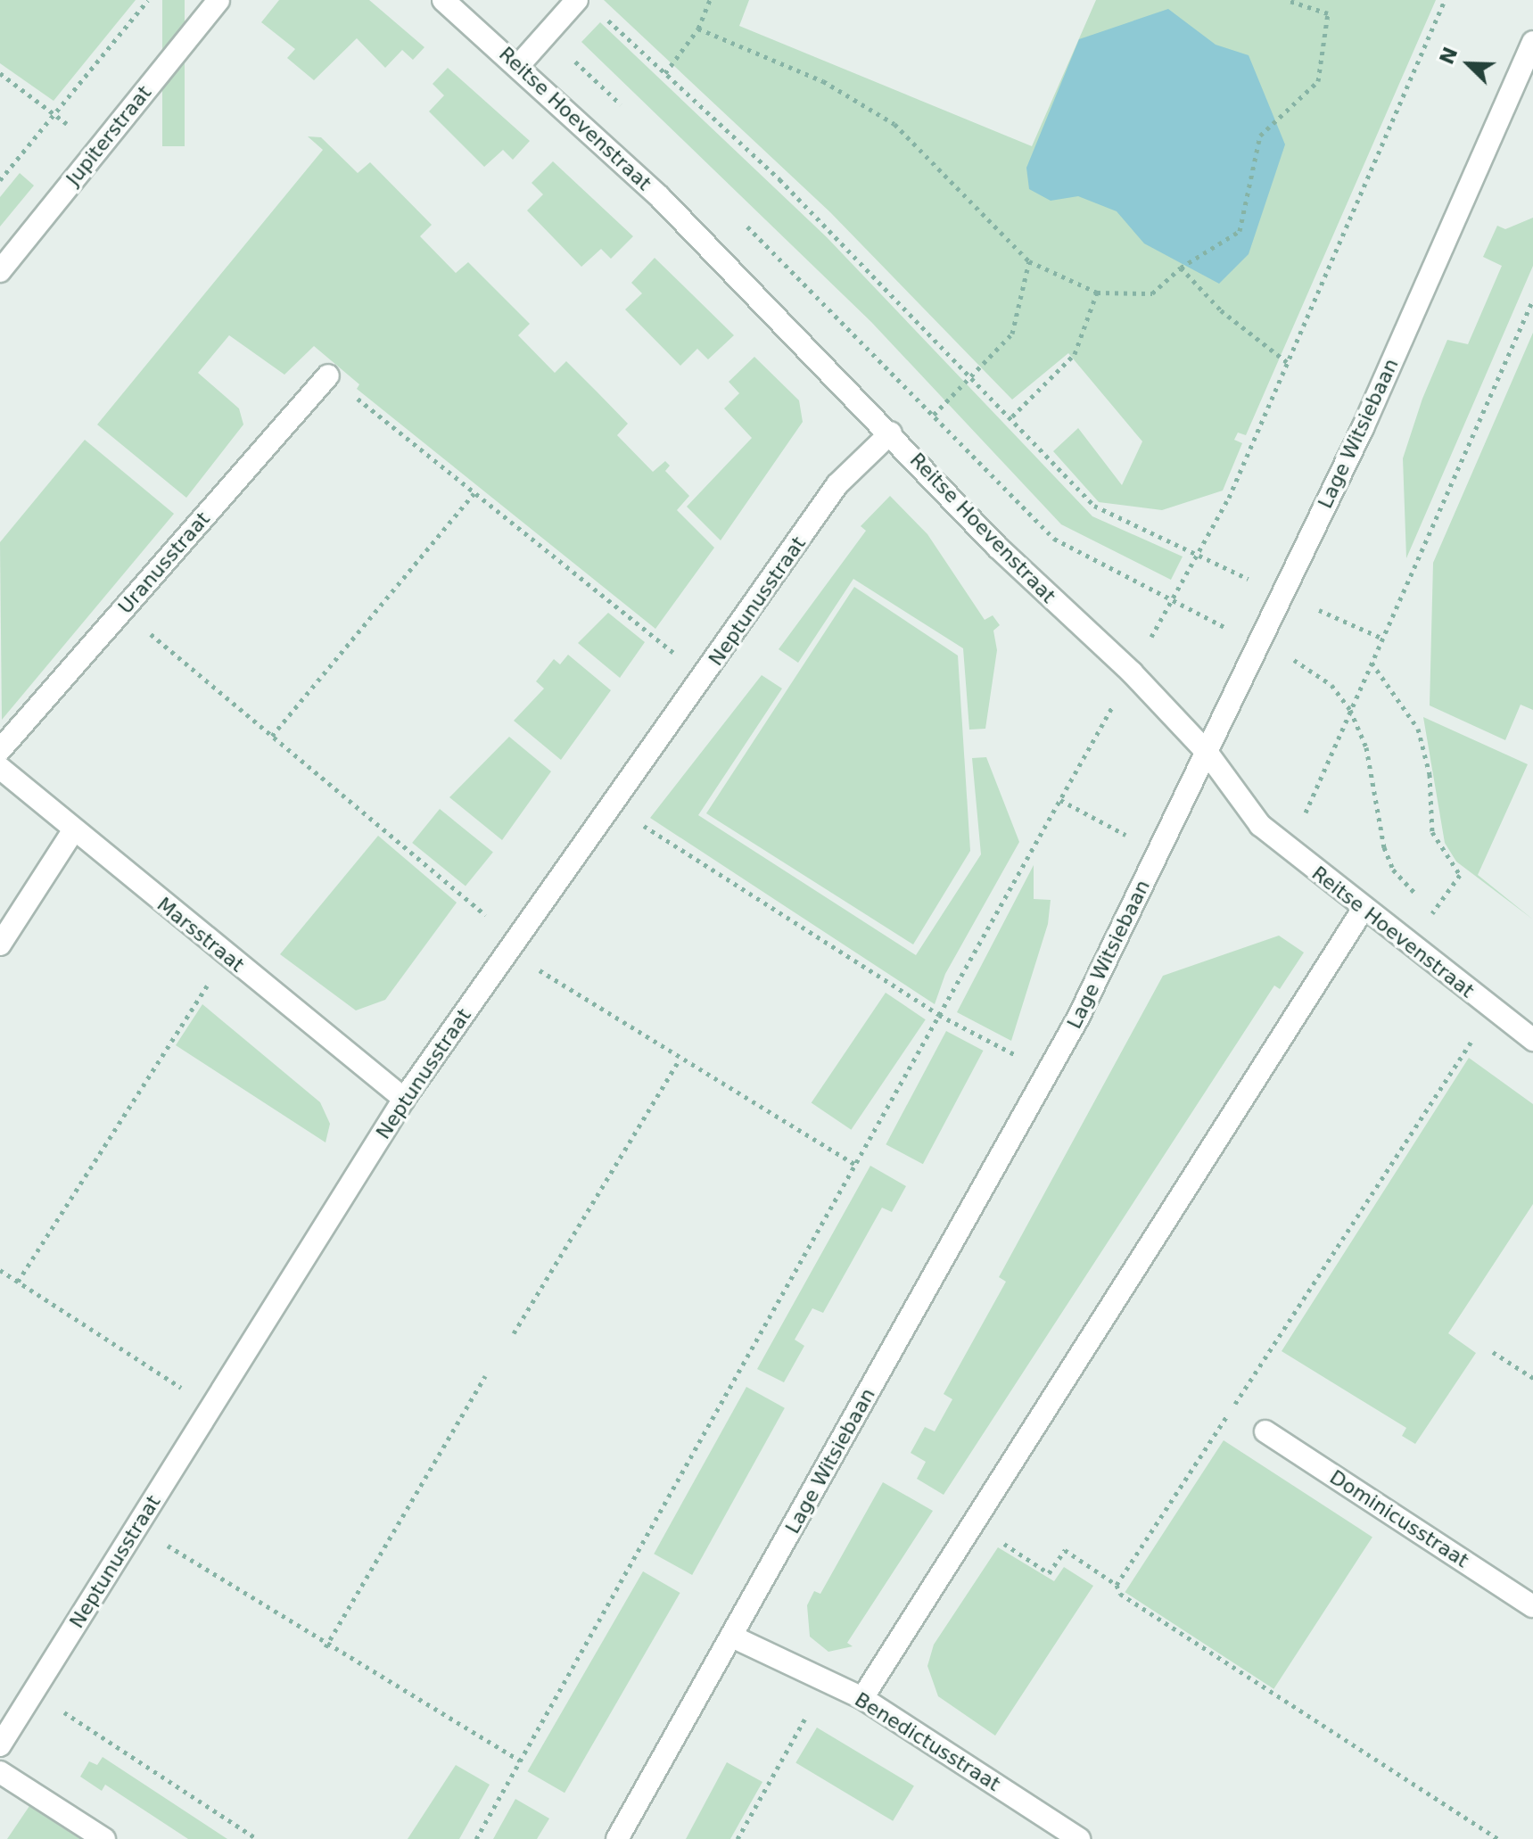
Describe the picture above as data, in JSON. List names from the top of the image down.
{
  "streets": {
    "street": [
      "Reitse Hoevenstraat",
      "Jupiterstraat",
      "Lage Witsiebaan",
      "Uranusstraat",
      "Neptunusstraat",
      "Marsstraat",
      "Dominicusstraat",
      "Benedictusstraat"
    ]
  },
  "crossings": [
    ["Reitse Hoevenstraat", "Lage Witsiebaan"],
    ["Reitse Hoevenstraat", "Neptunusstraat"],
    ["Lage Witsiebaan", "Benedictusstraat"],
    ["Neptunusstraat", "Marsstraat"]
  ],
  "north": "top left"
}
